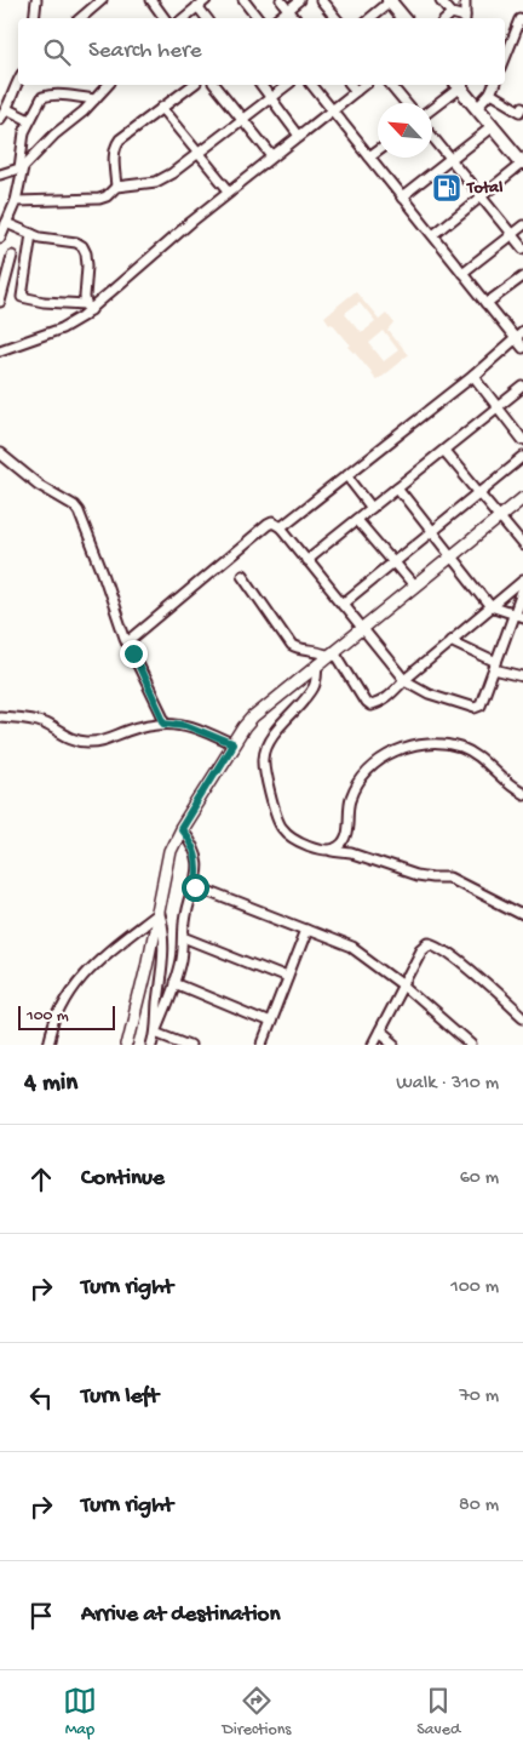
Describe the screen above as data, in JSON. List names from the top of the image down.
{
  "places": {
    "fuel station": ["Total"]
  },
  "scale_bar": "100 m",
  "north": "top left",
  "page": {
    "search": "Search here",
    "scale": "100 m",
    "heading": ["4 min", "Walk · 310 m"],
    "list": [
      ["Continue", "60 m"],
      ["Turn right", "100 m"],
      ["Turn left", "70 m"],
      ["Turn right", "80 m"],
      "Arrive at destination"
    ],
    "nav": ["Map", "Directions", "Saved"]
  }
}
